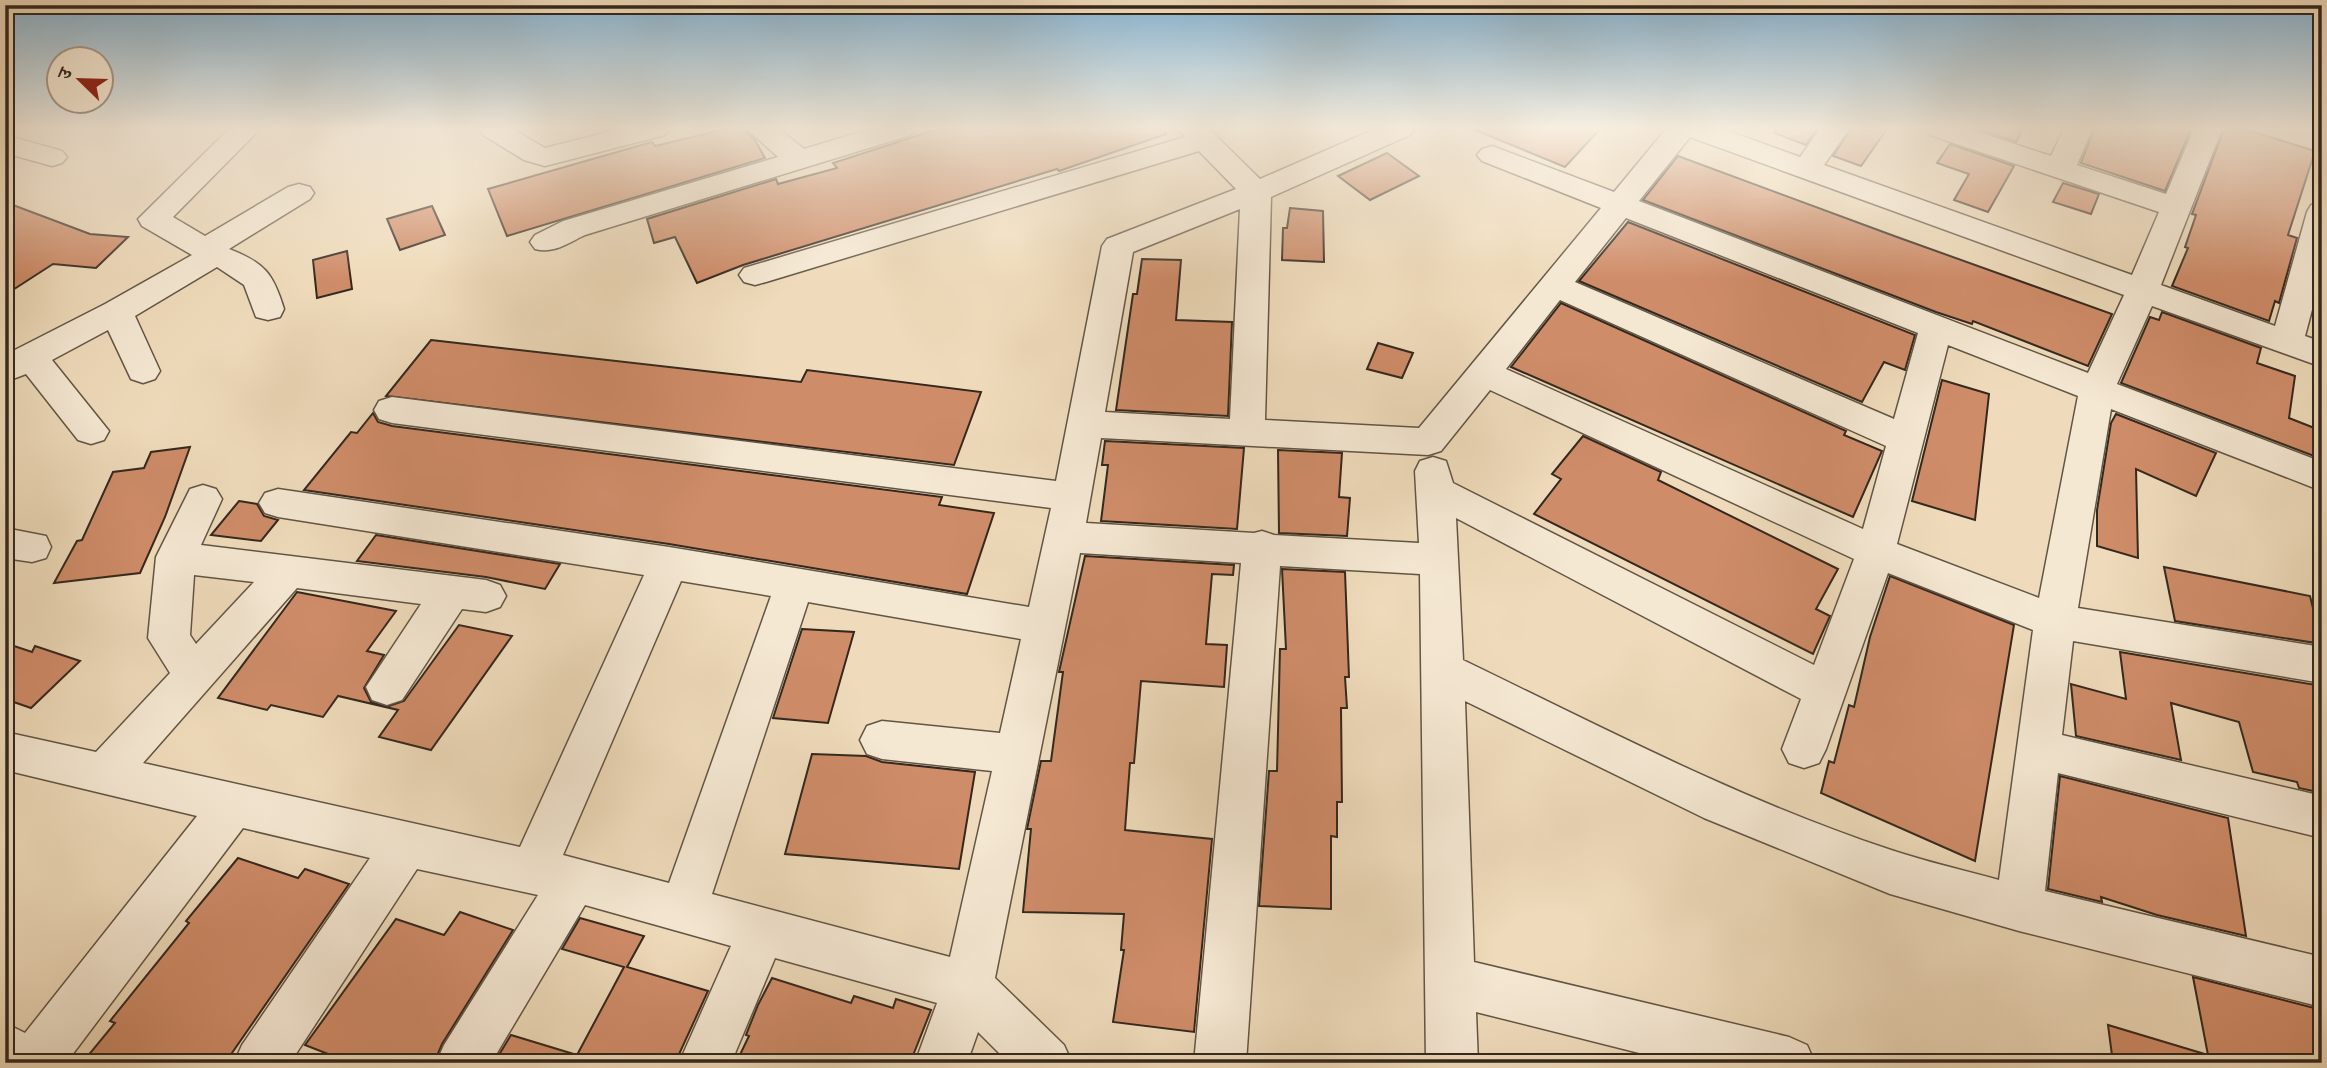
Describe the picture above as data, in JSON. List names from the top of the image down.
{
  "north": "top left"
}
